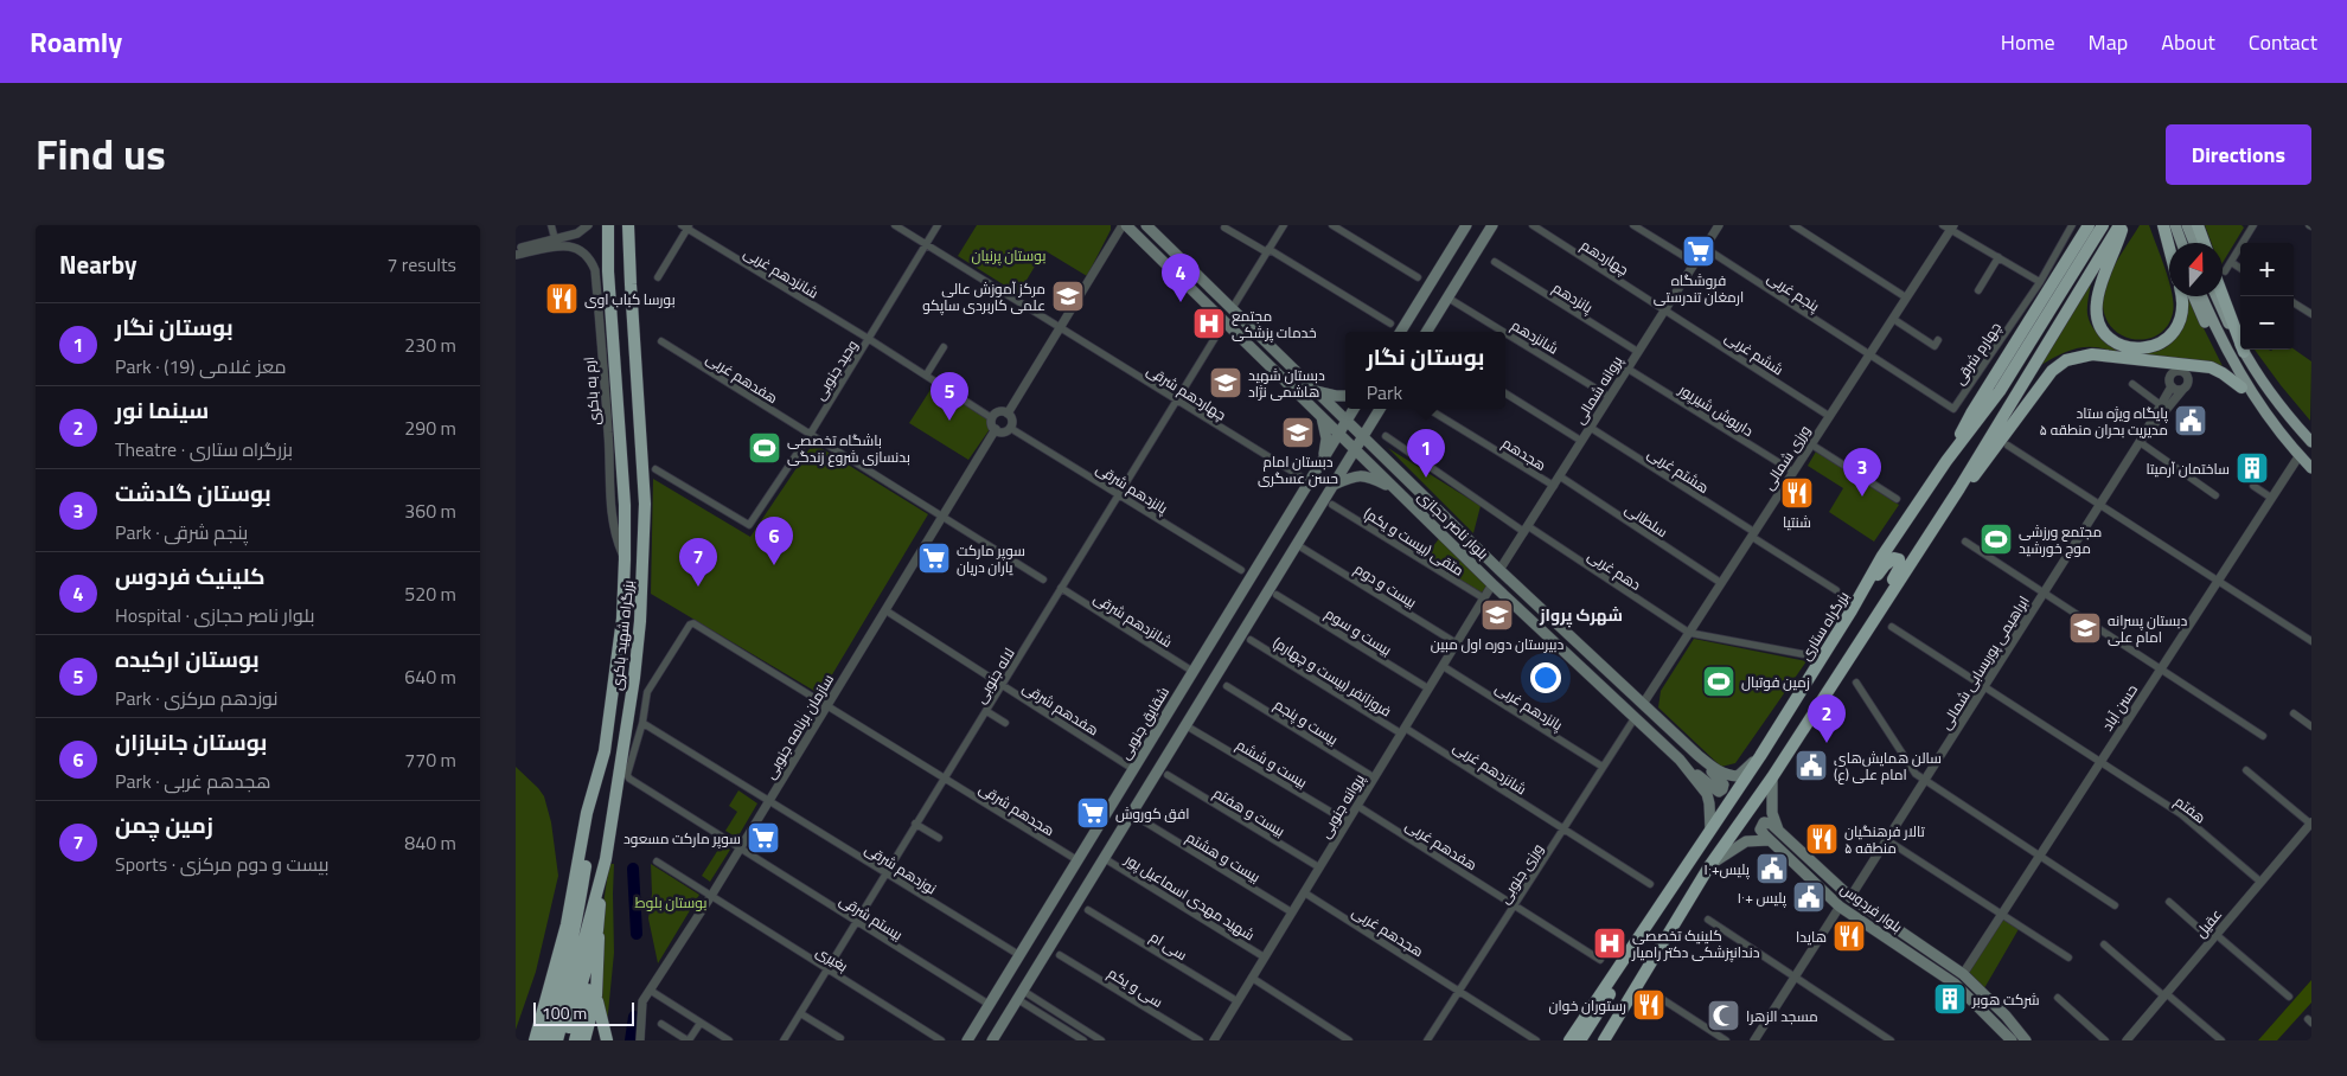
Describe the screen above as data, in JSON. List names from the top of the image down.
{
  "streets": {
    "highway": ["بزرگراه ستاری", "بزرگراه شهید باکری"],
    "main road": ["بلوار ناصر حجازی", "شقایق جنوبی", "بلوار فردوس"],
    "street": [
      "چهاردهم",
      "شانزدهم غربی",
      "پنجم غربی",
      "پانزدهم",
      "شانزدهم",
      "ششم غربی",
      "چهارم شرقی",
      "وحید جنوبی",
      "هفدهم غربی",
      "پروانه شمالی",
      "ارم به باکری",
      "چهاردهم شرقی",
      "داریوش شیرپور",
      "هجدهم",
      "ورزی شمالی",
      "هشتم غربی",
      "پانزدهم شرقی",
      "سلطانی",
      "متقی (بیست و یکم)",
      "دهم غربی",
      "بیست و دوم",
      "شانزدهم شرقی",
      "بیست و سوم",
      "ابراهیمی پوربسابی شمالی",
      "لاله جنوبی",
      "فروزانفر (بیست و چهارم)",
      "پانزدهم غربی",
      "حسن آباد",
      "هفدهم شرقی",
      "بیست و پنجم",
      "سازمان برنامه جنوبی",
      "بیست و ششم",
      "پروانه جنوبی",
      "هجدهم شرقی",
      "هفتم",
      "بیست و هفتم",
      "بیست و هشتم",
      "نوزدهم شرقی",
      "ورزی جنوبی",
      "شهید مهدی اسماعیل پور",
      "بیستم شرقی",
      "عقیل",
      "هجدهم غربی",
      "سی ام",
      "بغیری",
      "سی و یکم"
    ]
  },
  "crossings": [
    ["چهاردهم", "ششم غربی"],
    ["چهاردهم", "پروانه شمالی"],
    ["شانزدهم غربی", "وحید جنوبی"],
    ["شانزدهم غربی", "پانزدهم شرقی"],
    ["شانزدهم غربی", "فروزانفر (بیست و چهارم)"],
    ["شانزدهم غربی", "سازمان برنامه جنوبی"],
    ["شانزدهم غربی", "پروانه جنوبی"],
    ["شانزدهم غربی", "ورزی جنوبی"],
    ["پنجم غربی", "چهارم شرقی"],
    ["پنجم غربی", "پروانه شمالی"],
    ["پنجم غربی", "ورزی شمالی"],
    ["پانزدهم", "پروانه شمالی"],
    ["شانزدهم", "پروانه شمالی"],
    ["ششم غربی", "پروانه شمالی"],
    ["ششم غربی", "ورزی شمالی"],
    ["چهارم شرقی", "ورزی شمالی"],
    ["وحید جنوبی", "هفدهم غربی"],
    ["وحید جنوبی", "چهاردهم شرقی"],
    ["هفدهم غربی", "سازمان برنامه جنوبی"],
    ["هفدهم غربی", "پروانه جنوبی"],
    ["هفدهم غربی", "ورزی جنوبی"],
    ["پروانه شمالی", "داریوش شیرپور"],
    ["پروانه شمالی", "هجدهم"],
    ["پروانه شمالی", "هشتم غربی"],
    ["پروانه شمالی", "سلطانی"],
    ["پروانه شمالی", "بلوار ناصر حجازی"],
    ["پروانه شمالی", "دهم غربی"],
    ["ارم به باکری", "بزرگراه شهید باکری"],
    ["چهاردهم شرقی", "لاله جنوبی"],
    ["داریوش شیرپور", "ورزی شمالی"],
    ["ورزی شمالی", "هشتم غربی"],
    ["ورزی شمالی", "سلطانی"],
    ["ورزی شمالی", "بلوار ناصر حجازی"],
    ["ورزی شمالی", "دهم غربی"],
    ["پانزدهم شرقی", "لاله جنوبی"],
    ["پانزدهم شرقی", "سازمان برنامه جنوبی"],
    ["بلوار ناصر حجازی", "بزرگراه ستاری"],
    ["بلوار ناصر حجازی", "لاله جنوبی"],
    ["بلوار ناصر حجازی", "شقایق جنوبی"],
    ["بلوار ناصر حجازی", "پروانه جنوبی"],
    ["بلوار ناصر حجازی", "ورزی جنوبی"],
    ["متقی (بیست و یکم)", "پروانه جنوبی"],
    ["بیست و دوم", "پروانه جنوبی"],
    ["شانزدهم شرقی", "لاله جنوبی"],
    ["شانزدهم شرقی", "شقایق جنوبی"],
    ["بیست و سوم", "پروانه جنوبی"],
    ["ابراهیمی پوربسابی شمالی", "هفتم"],
    ["ابراهیمی پوربسابی شمالی", "بلوار فردوس"],
    ["لاله جنوبی", "هفدهم شرقی"],
    ["لاله جنوبی", "هجدهم شرقی"],
    ["لاله جنوبی", "نوزدهم شرقی"],
    ["لاله جنوبی", "بیستم شرقی"],
    ["لاله جنوبی", "بغیری"],
    ["فروزانفر (بیست و چهارم)", "پروانه جنوبی"],
    ["پانزدهم غربی", "پروانه جنوبی"],
    ["پانزدهم غربی", "ورزی جنوبی"],
    ["حسن آباد", "هفتم"],
    ["حسن آباد", "بلوار فردوس"],
    ["هفدهم شرقی", "شقایق جنوبی"],
    ["هفدهم شرقی", "سازمان برنامه جنوبی"],
    ["بیست و پنجم", "پروانه جنوبی"],
    ["شقایق جنوبی", "هجدهم شرقی"],
    ["شقایق جنوبی", "نوزدهم شرقی"],
    ["شقایق جنوبی", "بیستم شرقی"],
    ["سازمان برنامه جنوبی", "هجدهم شرقی"],
    ["سازمان برنامه جنوبی", "نوزدهم شرقی"],
    ["سازمان برنامه جنوبی", "بیستم شرقی"],
    ["سازمان برنامه جنوبی", "بغیری"],
    ["بیست و ششم", "پروانه جنوبی"],
    ["پروانه جنوبی", "بیست و هفتم"],
    ["پروانه جنوبی", "بیست و هشتم"],
    ["پروانه جنوبی", "شهید مهدی اسماعیل پور"],
    ["پروانه جنوبی", "هجدهم غربی"],
    ["پروانه جنوبی", "سی ام"],
    ["هجدهم شرقی", "نوزدهم شرقی"],
    ["هجدهم شرقی", "بیستم شرقی"],
    ["هفتم", "عقیل"],
    ["نوزدهم شرقی", "بیستم شرقی"],
    ["ورزی جنوبی", "هجدهم غربی"]
  ],
  "districts": ["شهرک پرواز"],
  "parks": ["بوستان پرنیان", "بوستان بلوط"],
  "places": {
    "supermarket": [
      "فروشگاه ارمغان تندرستی",
      "سوپر مارکت یاران دریان",
      "افق کوروش",
      "سوپر مارکت مسعود"
    ],
    "school or university": [
      "مرکز آموزش عالی علمی کاربردی ساپکو",
      "دبستان شهید هاشمی نژاد",
      "دبستان امام حسن عسگری",
      "دبیرستان دوره اول مبین",
      "دبستان پسرانه امام علی"
    ],
    "restaurant": [
      "بورسا کباب اوی",
      "شنتیا",
      "تالار فرهنگیان منطقه ۵",
      "هایدا",
      "رستوران خوان"
    ],
    "hospital": ["مجتمع خدمات پزشکی", "کلینیک تخصصی دندانپزشکی دکتر رامیار"],
    "public building": [
      "پایگاه ویژه ستاد مدیریت بحران منطقه ۵",
      "سالن همایش‌های امام علی (ع)",
      "پلیس+١٠",
      "پلیس +۱۰"
    ],
    "sports": ["باشگاه تخصصی بدنسازی شروع زندگی", "مجتمع ورزشی موج خورشید", "زمین فوتبال"],
    "building": ["ساختمان آرمیتا", "شرکت هوبر"],
    "mosque": ["مسجد الزهرا"]
  },
  "scale_bar": "100 m",
  "north": "top",
  "page": {
    "header": "Roamly",
    "nav": [
      "Home",
      "Map",
      "About",
      "Contact"
    ],
    "title": "Find us",
    "buttons": "Directions",
    "heading": ["Nearby", "7 results"],
    "map_buttons": ["+", "−"],
    "pins": [
      "4",
      "5",
      "1",
      "3",
      "6",
      "7",
      "2"
    ],
    "list": [
      {
        "mark": "1",
        "name": "بوستان نگار",
        "note": "Park · معز غلامی (19)",
        "value": "230 m"
      },
      {
        "mark": "2",
        "name": "سینما نور",
        "note": "Theatre · بزرگراه ستاری",
        "value": "290 m"
      },
      {
        "mark": "3",
        "name": "بوستان گلدشت",
        "note": "Park · پنجم شرقی",
        "value": "360 m"
      },
      {
        "mark": "4",
        "name": "کلینیک فردوس",
        "note": "Hospital · بلوار ناصر حجازی",
        "value": "520 m"
      },
      {
        "mark": "5",
        "name": "بوستان ارکیده",
        "note": "Park · نوزدهم مرکزی",
        "value": "640 m"
      },
      {
        "mark": "6",
        "name": "بوستان جانبازان",
        "note": "Park · هجدهم غربی",
        "value": "770 m"
      },
      {
        "mark": "7",
        "name": "زمین چمن",
        "note": "Sports · بیست و دوم مرکزی",
        "value": "840 m"
      }
    ],
    "popup": ["بوستان نگار", "Park"],
    "scale": "100 m"
  }
}
